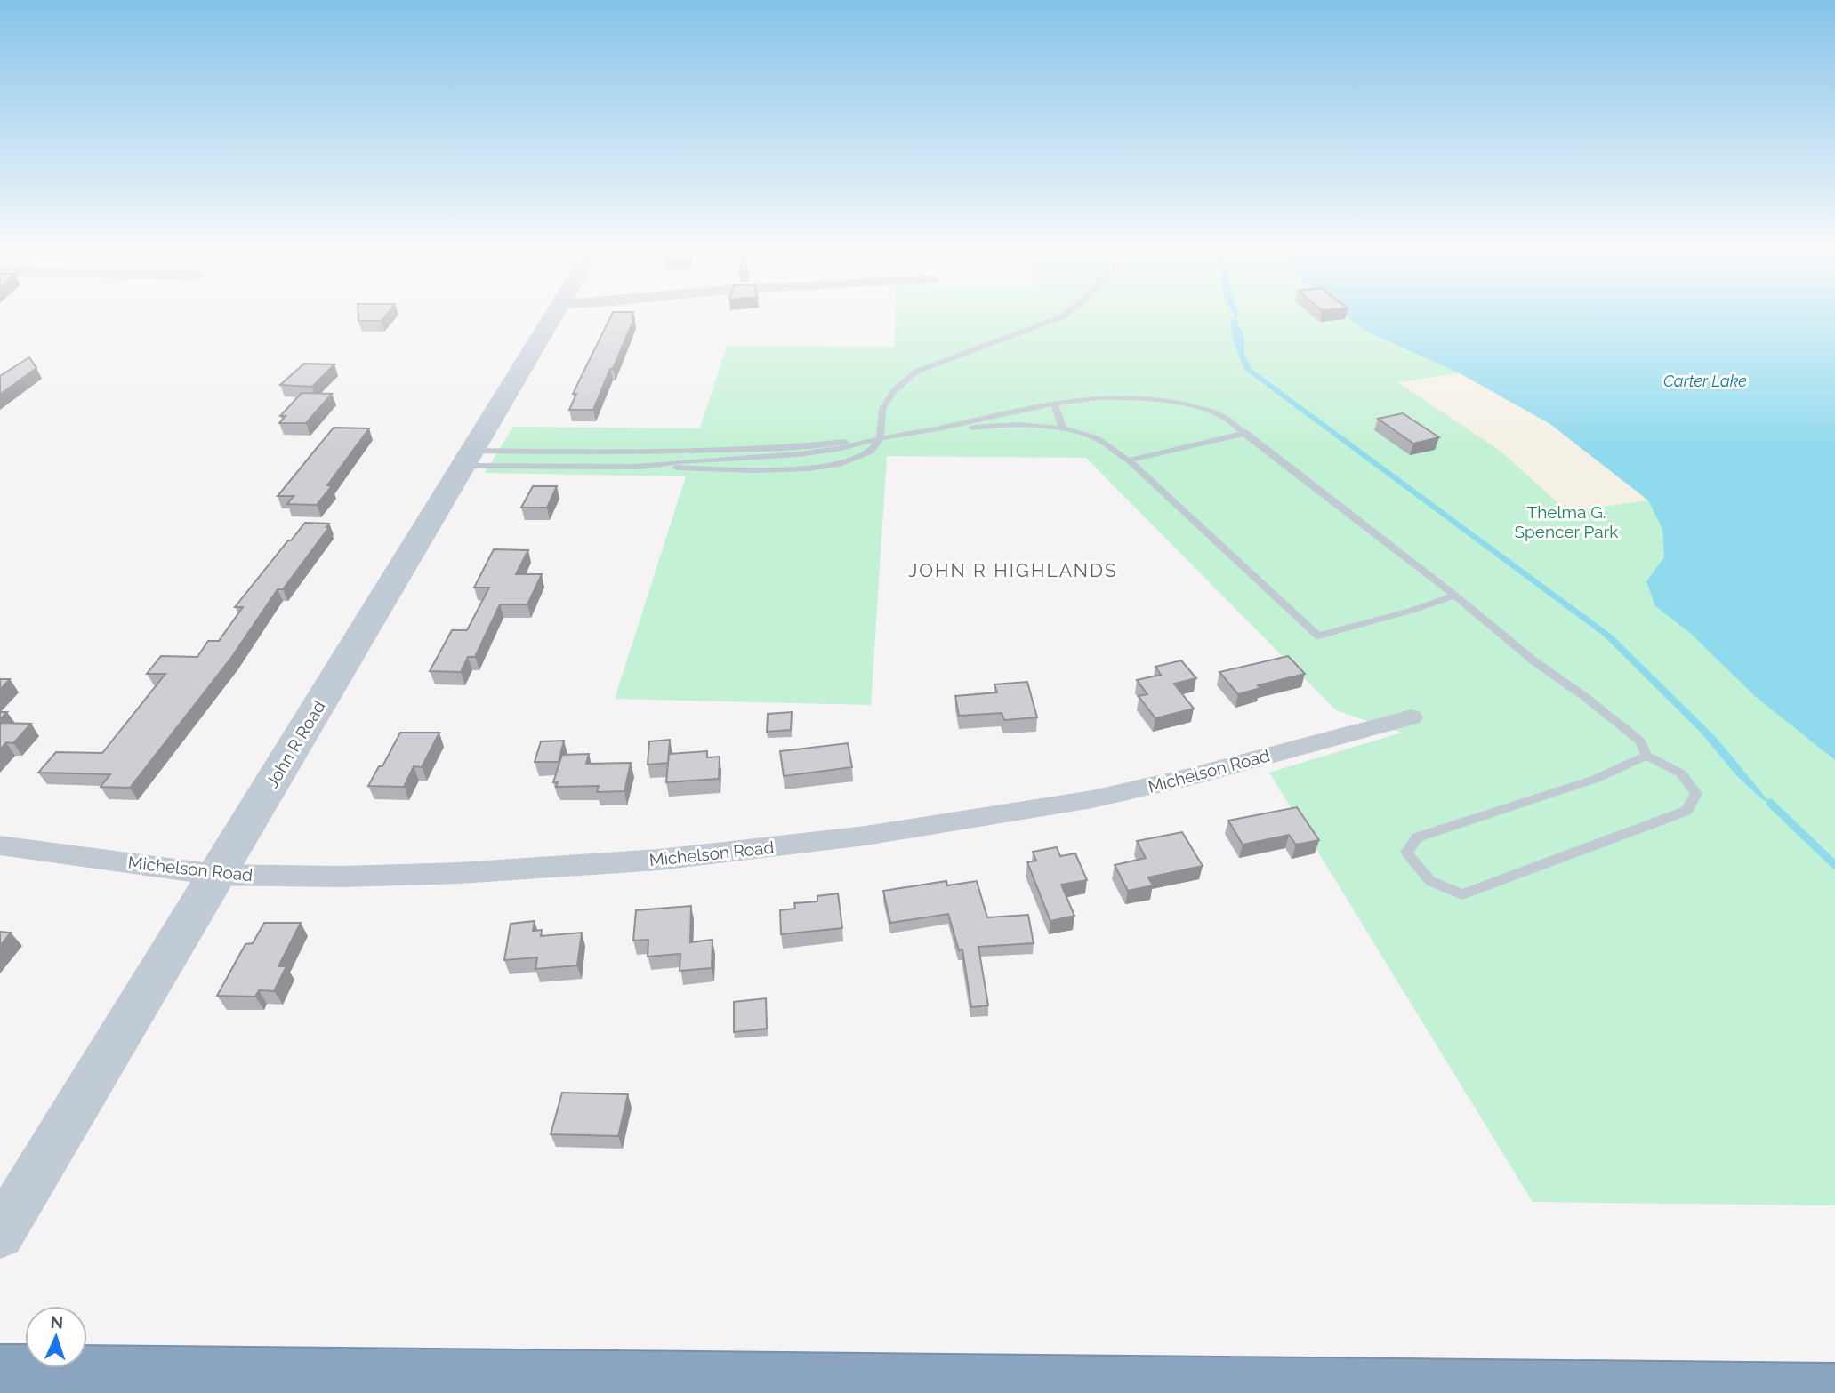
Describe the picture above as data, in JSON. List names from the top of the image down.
{
  "streets": {
    "main road": ["John R Road"],
    "street": ["Michelson Road"]
  },
  "crossings": [
    ["John R Road", "Michelson Road"]
  ],
  "districts": ["JOHN R HIGHLANDS"],
  "water": ["Carter Lake"],
  "parks": ["Thelma G. Spencer Park"],
  "north": "top"
}
